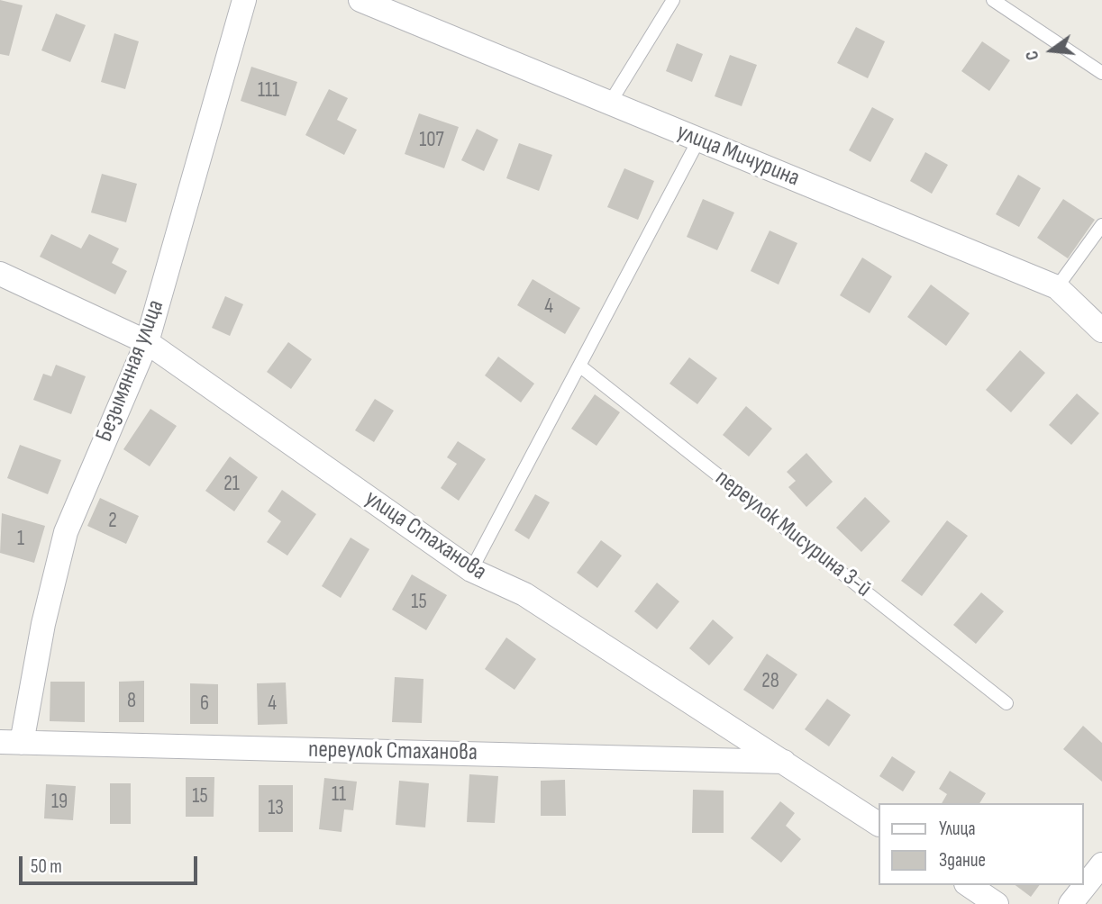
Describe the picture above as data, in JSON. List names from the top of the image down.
{
  "streets": {
    "street": [
      "улица Мичурина",
      "Безымянная улица",
      "улица Стаханова",
      "переулок Стаханова"
    ],
    "lane": ["переулок Мисурина 3-й"]
  },
  "crossings": [
    ["Безымянная улица", "улица Стаханова"],
    ["Безымянная улица", "переулок Стаханова"],
    ["улица Стаханова", "переулок Стаханова"]
  ],
  "house_numbers": [
    "111",
    "107",
    "4",
    "21",
    "2",
    "1",
    "15",
    "28",
    "8",
    "6",
    "4",
    "11",
    "15",
    "19",
    "13"
  ],
  "legend": ["Улица", "Здание"],
  "scale_bar": "50 m",
  "north": "left"
}
